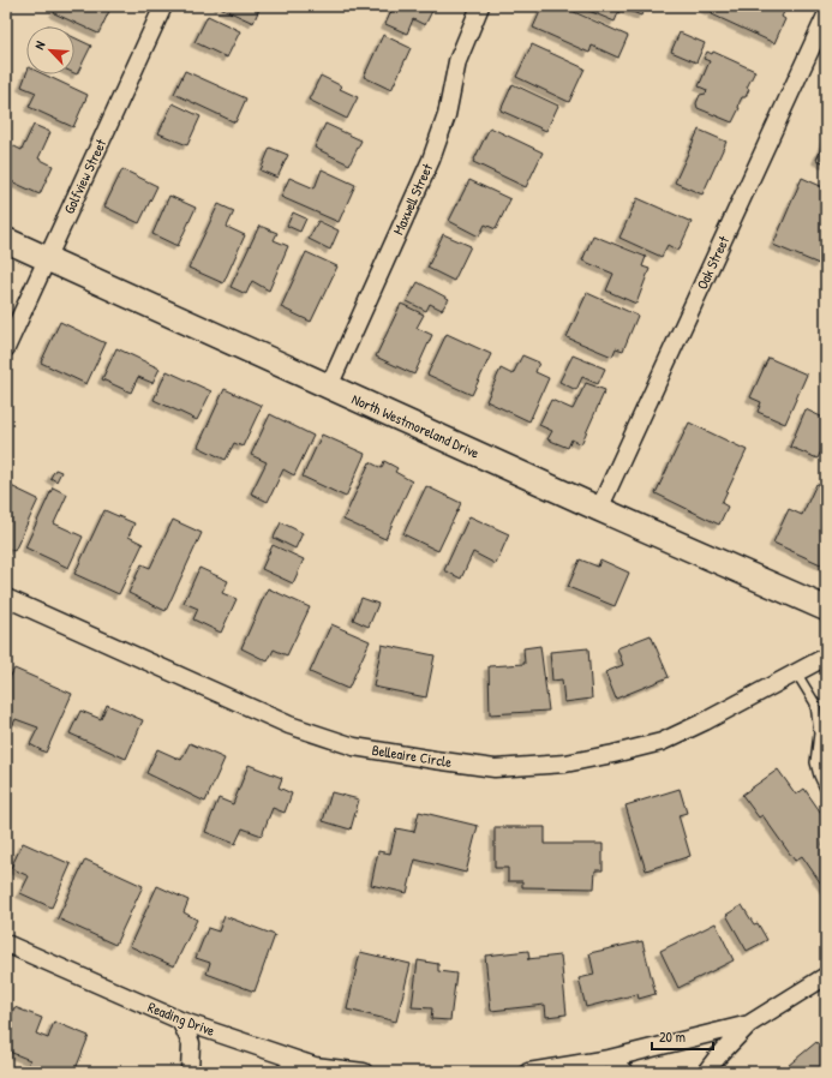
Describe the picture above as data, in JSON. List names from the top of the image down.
{
  "streets": {
    "street": [
      "Golfview Street",
      "Maxwell Street",
      "Oak Street",
      "North Westmoreland Drive",
      "Belleaire Circle",
      "Reading Drive"
    ]
  },
  "crossings": [
    ["Golfview Street", "North Westmoreland Drive"],
    ["Maxwell Street", "North Westmoreland Drive"],
    ["Oak Street", "North Westmoreland Drive"]
  ],
  "scale_bar": "20 m",
  "north": "top left"
}
